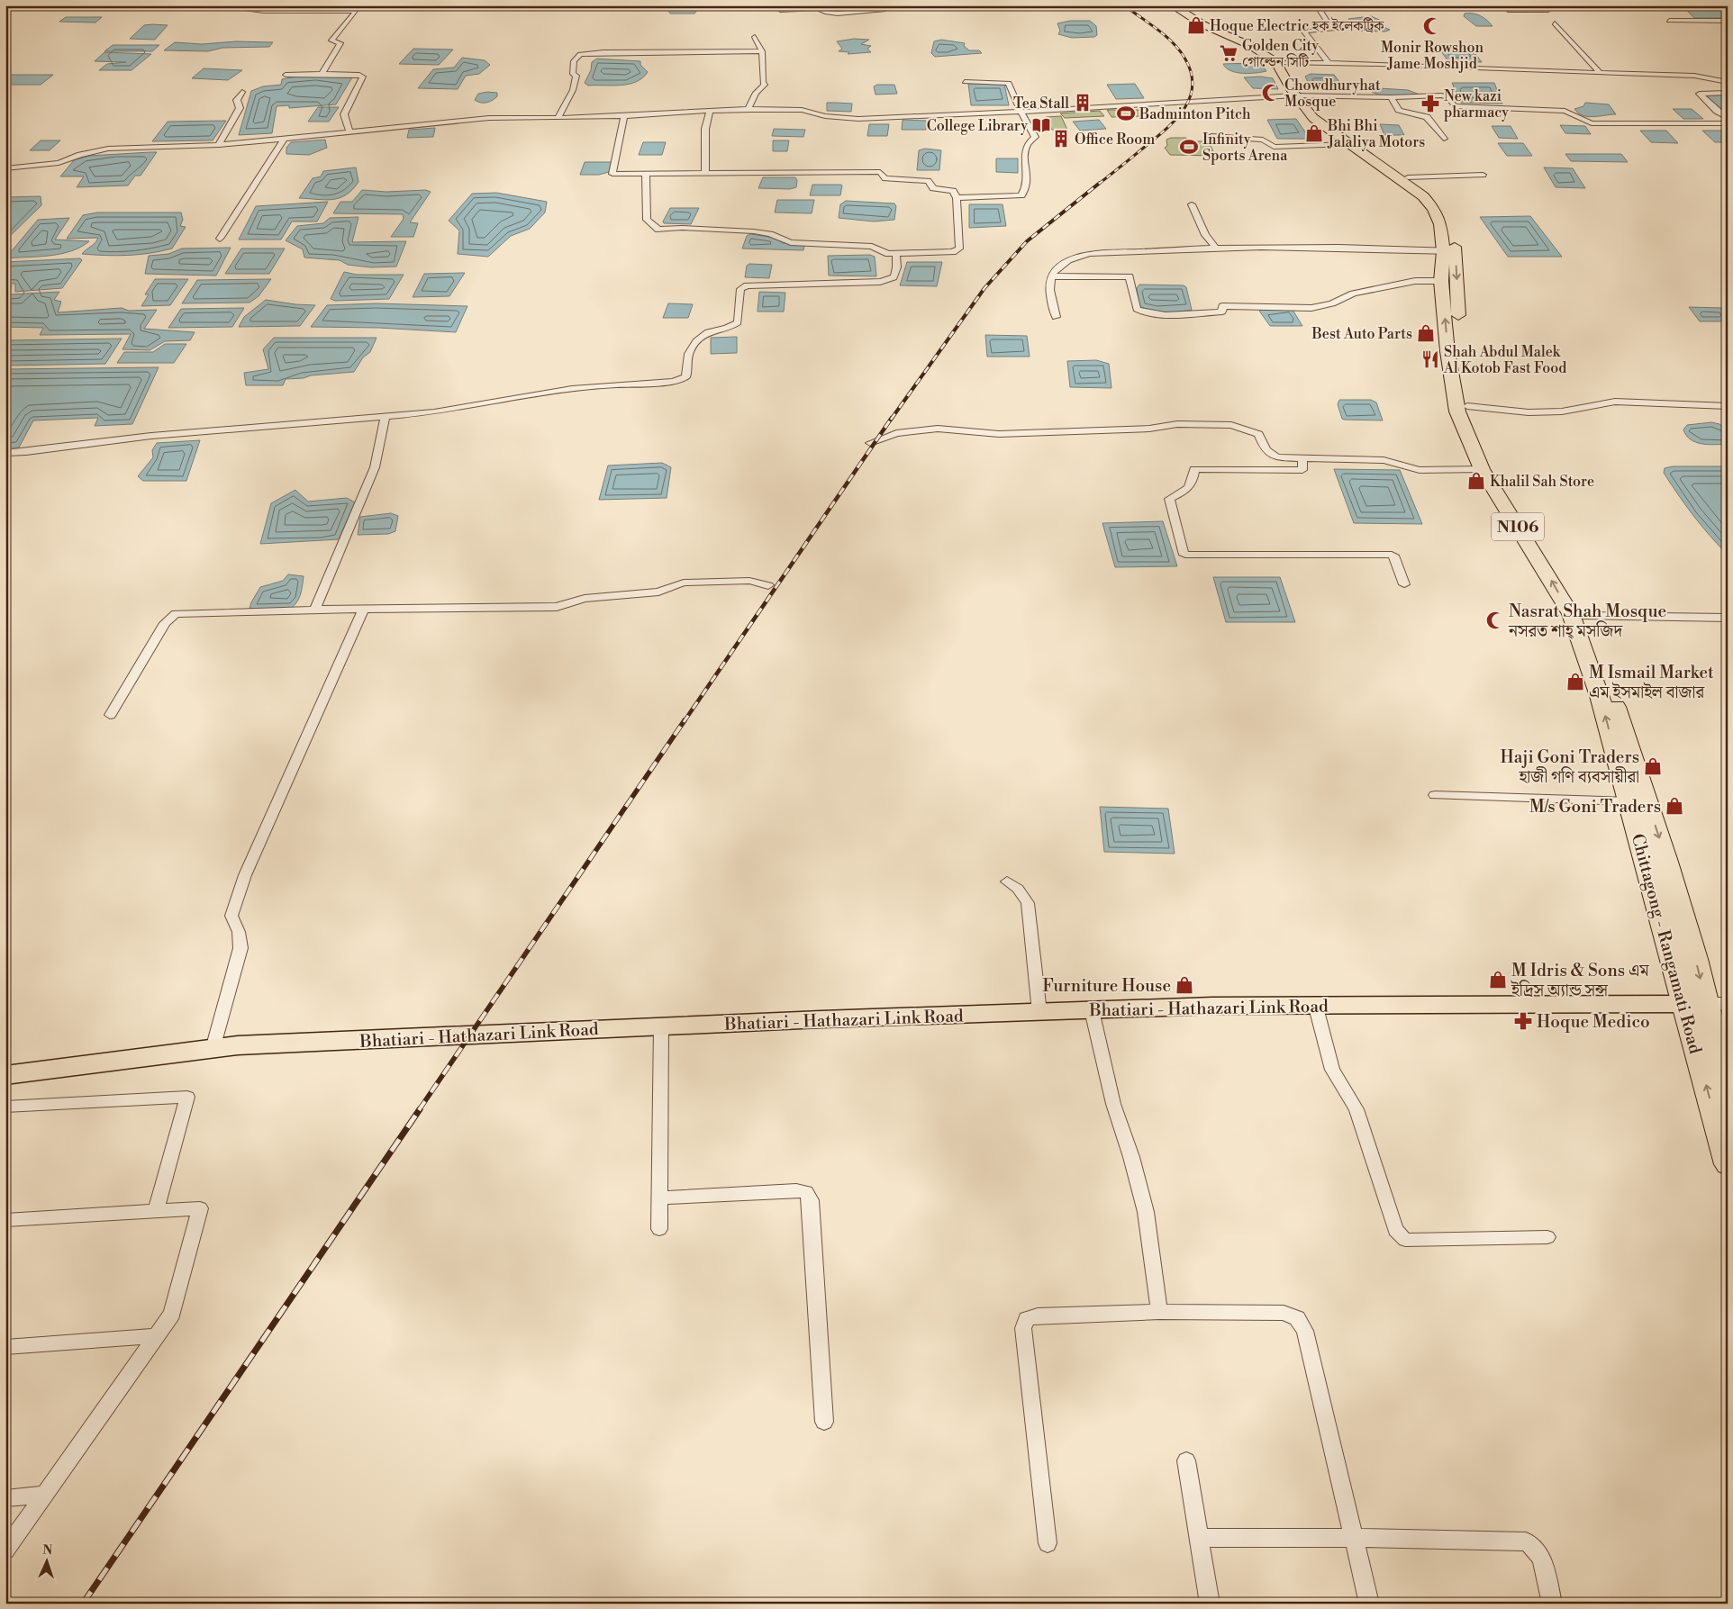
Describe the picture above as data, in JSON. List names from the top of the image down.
{
  "streets": {
    "highway": ["N106", "Chittagong - Rangamati Road"],
    "main road": ["Bhatiari - Hathazari Link Road"]
  },
  "crossings": [
    ["Chittagong - Rangamati Road", "Bhatiari - Hathazari Link Road"]
  ],
  "places": {
    "shop": [
      "Hoque Electric হক ইলেকট্রিক",
      "Bhi Bhi Jalaliya Motors",
      "Best Auto Parts",
      "Khalil Sah Store",
      "M Ismail Market এম ইসমাইল বাজার",
      "Haji Goni Traders হাজী গণি ব্যবসায়ীরা",
      "M/s Goni Traders",
      "M Idris & Sons এম ইদ্রিস অ্যান্ড সন্স",
      "Furniture House"
    ],
    "mosque": ["Monir Rowshon Jame Moshjid", "Chowdhuryhat Mosque", "Nasrat Shah Mosque নসরত শাহ্‌ মসজিদ"],
    "supermarket": ["Golden City গোল্ডেন সিটি"],
    "building": ["Tea Stall", "Office Room"],
    "pharmacy": ["New kazi pharmacy", "Hoque Medico"],
    "sports": ["Badminton Pitch", "Infinity Sports Arena"],
    "library": ["College Library"],
    "restaurant": ["Shah Abdul Malek Al Kotob Fast Food"]
  },
  "north": "top"
}
